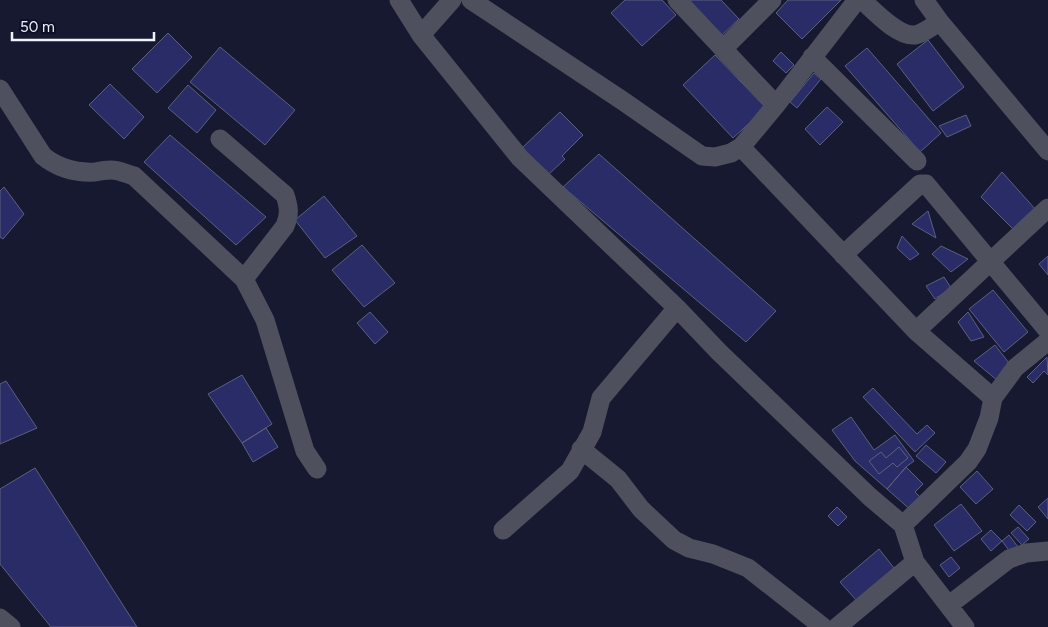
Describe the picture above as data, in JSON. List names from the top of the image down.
{
  "scale_bar": "50 m"
}
